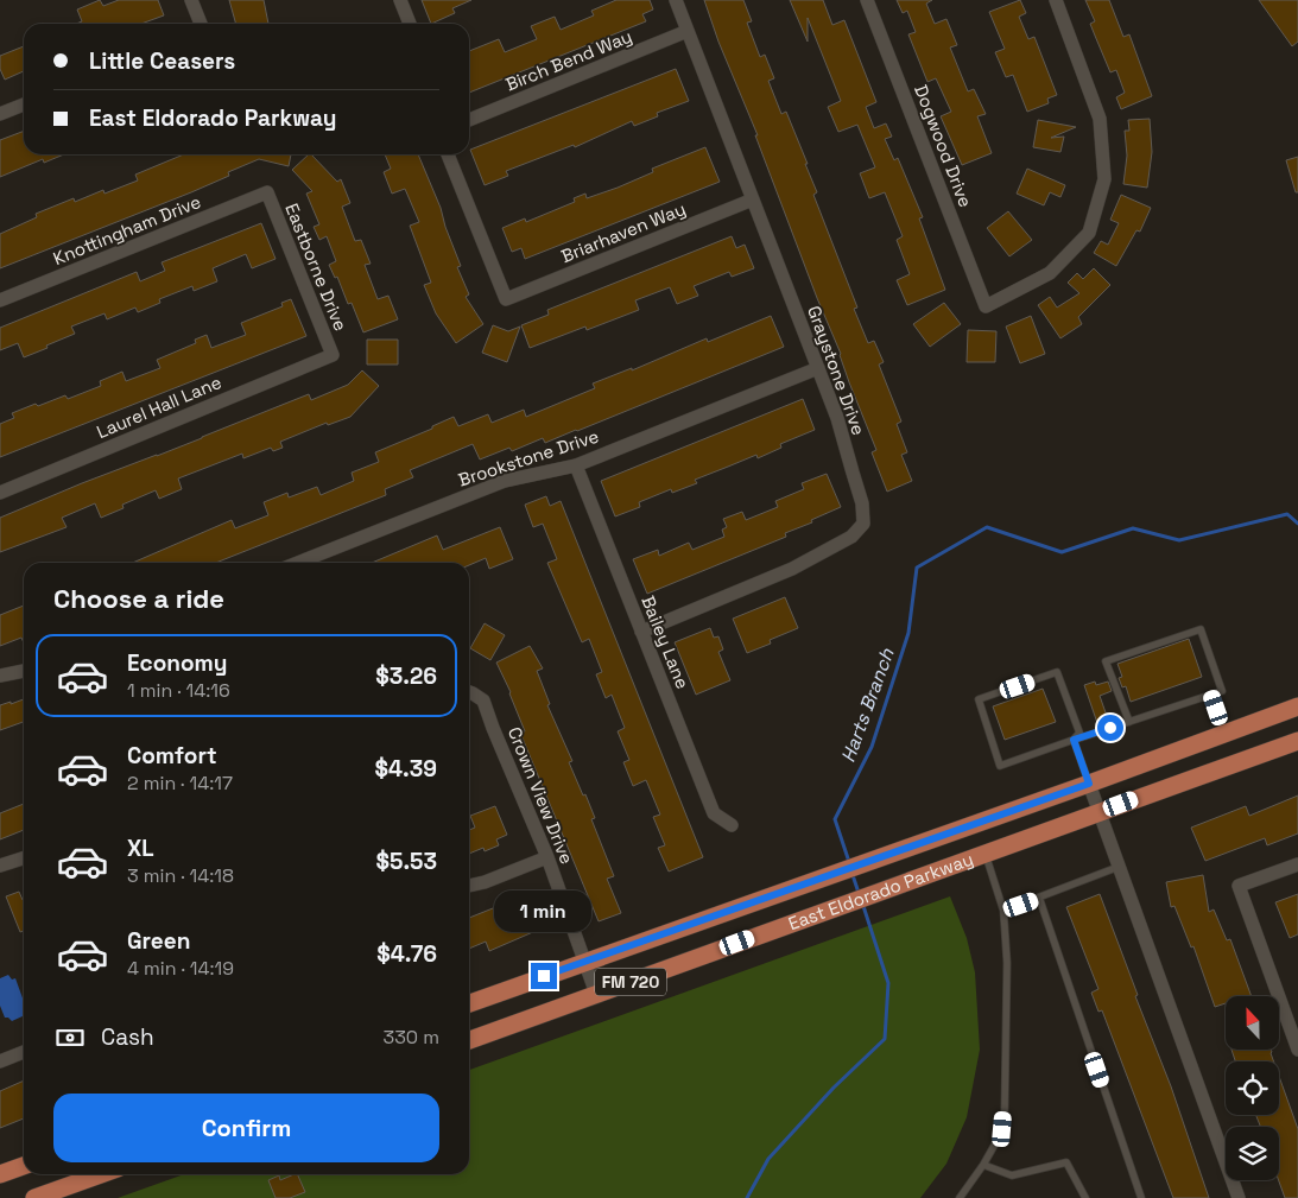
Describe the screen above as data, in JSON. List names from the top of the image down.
{
  "streets": {
    "main road": ["East Eldorado Parkway", "FM 720"],
    "street": [
      "Birch Bend Way",
      "Dogwood Drive",
      "Knottingham Drive",
      "Briarhaven Way",
      "Eastborne Drive",
      "Graystone Drive",
      "Laurel Hall Lane",
      "Brookstone Drive",
      "Bailey Lane",
      "Crown View Drive"
    ]
  },
  "crossings": [
    ["Birch Bend Way", "Graystone Drive"],
    ["Knottingham Drive", "Eastborne Drive"],
    ["Briarhaven Way", "Graystone Drive"],
    ["Eastborne Drive", "Laurel Hall Lane"],
    ["Graystone Drive", "Brookstone Drive"],
    ["Graystone Drive", "Bailey Lane"],
    ["Brookstone Drive", "Bailey Lane"],
    ["Crown View Drive", "East Eldorado Parkway"]
  ],
  "water": ["Harts Branch"],
  "north": "top",
  "page": {
    "banner": ["Little Ceasers", "East Eldorado Parkway"],
    "heading": "Choose a ride",
    "list": [
      {
        "name": "Economy",
        "note": "1 min · 14:16",
        "value": "$3.26"
      },
      {
        "name": "Comfort",
        "note": "2 min · 14:17",
        "value": "$4.39"
      },
      {
        "name": "XL",
        "note": "3 min · 14:18",
        "value": "$5.53"
      },
      {
        "name": "Green",
        "note": "4 min · 14:19",
        "value": "$4.76"
      }
    ],
    "bubble": "1 min",
    "pay": ["Cash", "330 m"],
    "buttons": "Confirm"
  }
}
